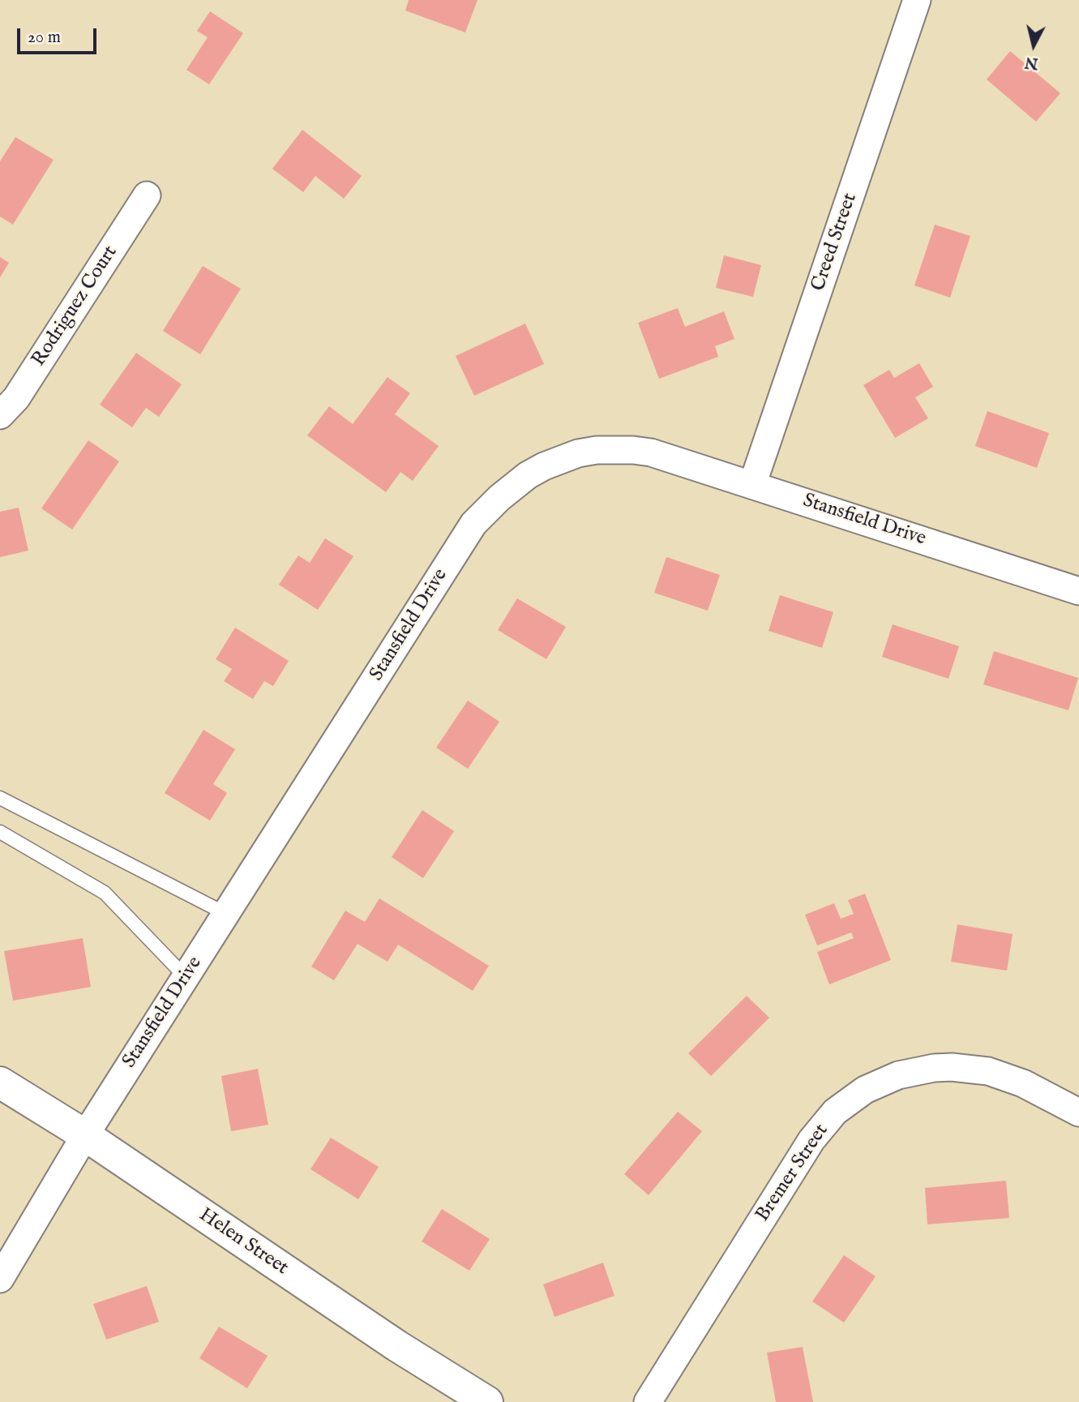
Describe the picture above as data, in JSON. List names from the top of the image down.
{
  "streets": {
    "street": [
      "Creed Street",
      "Rodriguez Court",
      "Stansfield Drive",
      "Bremer Street",
      "Helen Street"
    ]
  },
  "crossings": [
    ["Creed Street", "Stansfield Drive"],
    ["Stansfield Drive", "Helen Street"]
  ],
  "scale_bar": "20 m",
  "north": "bottom"
}
